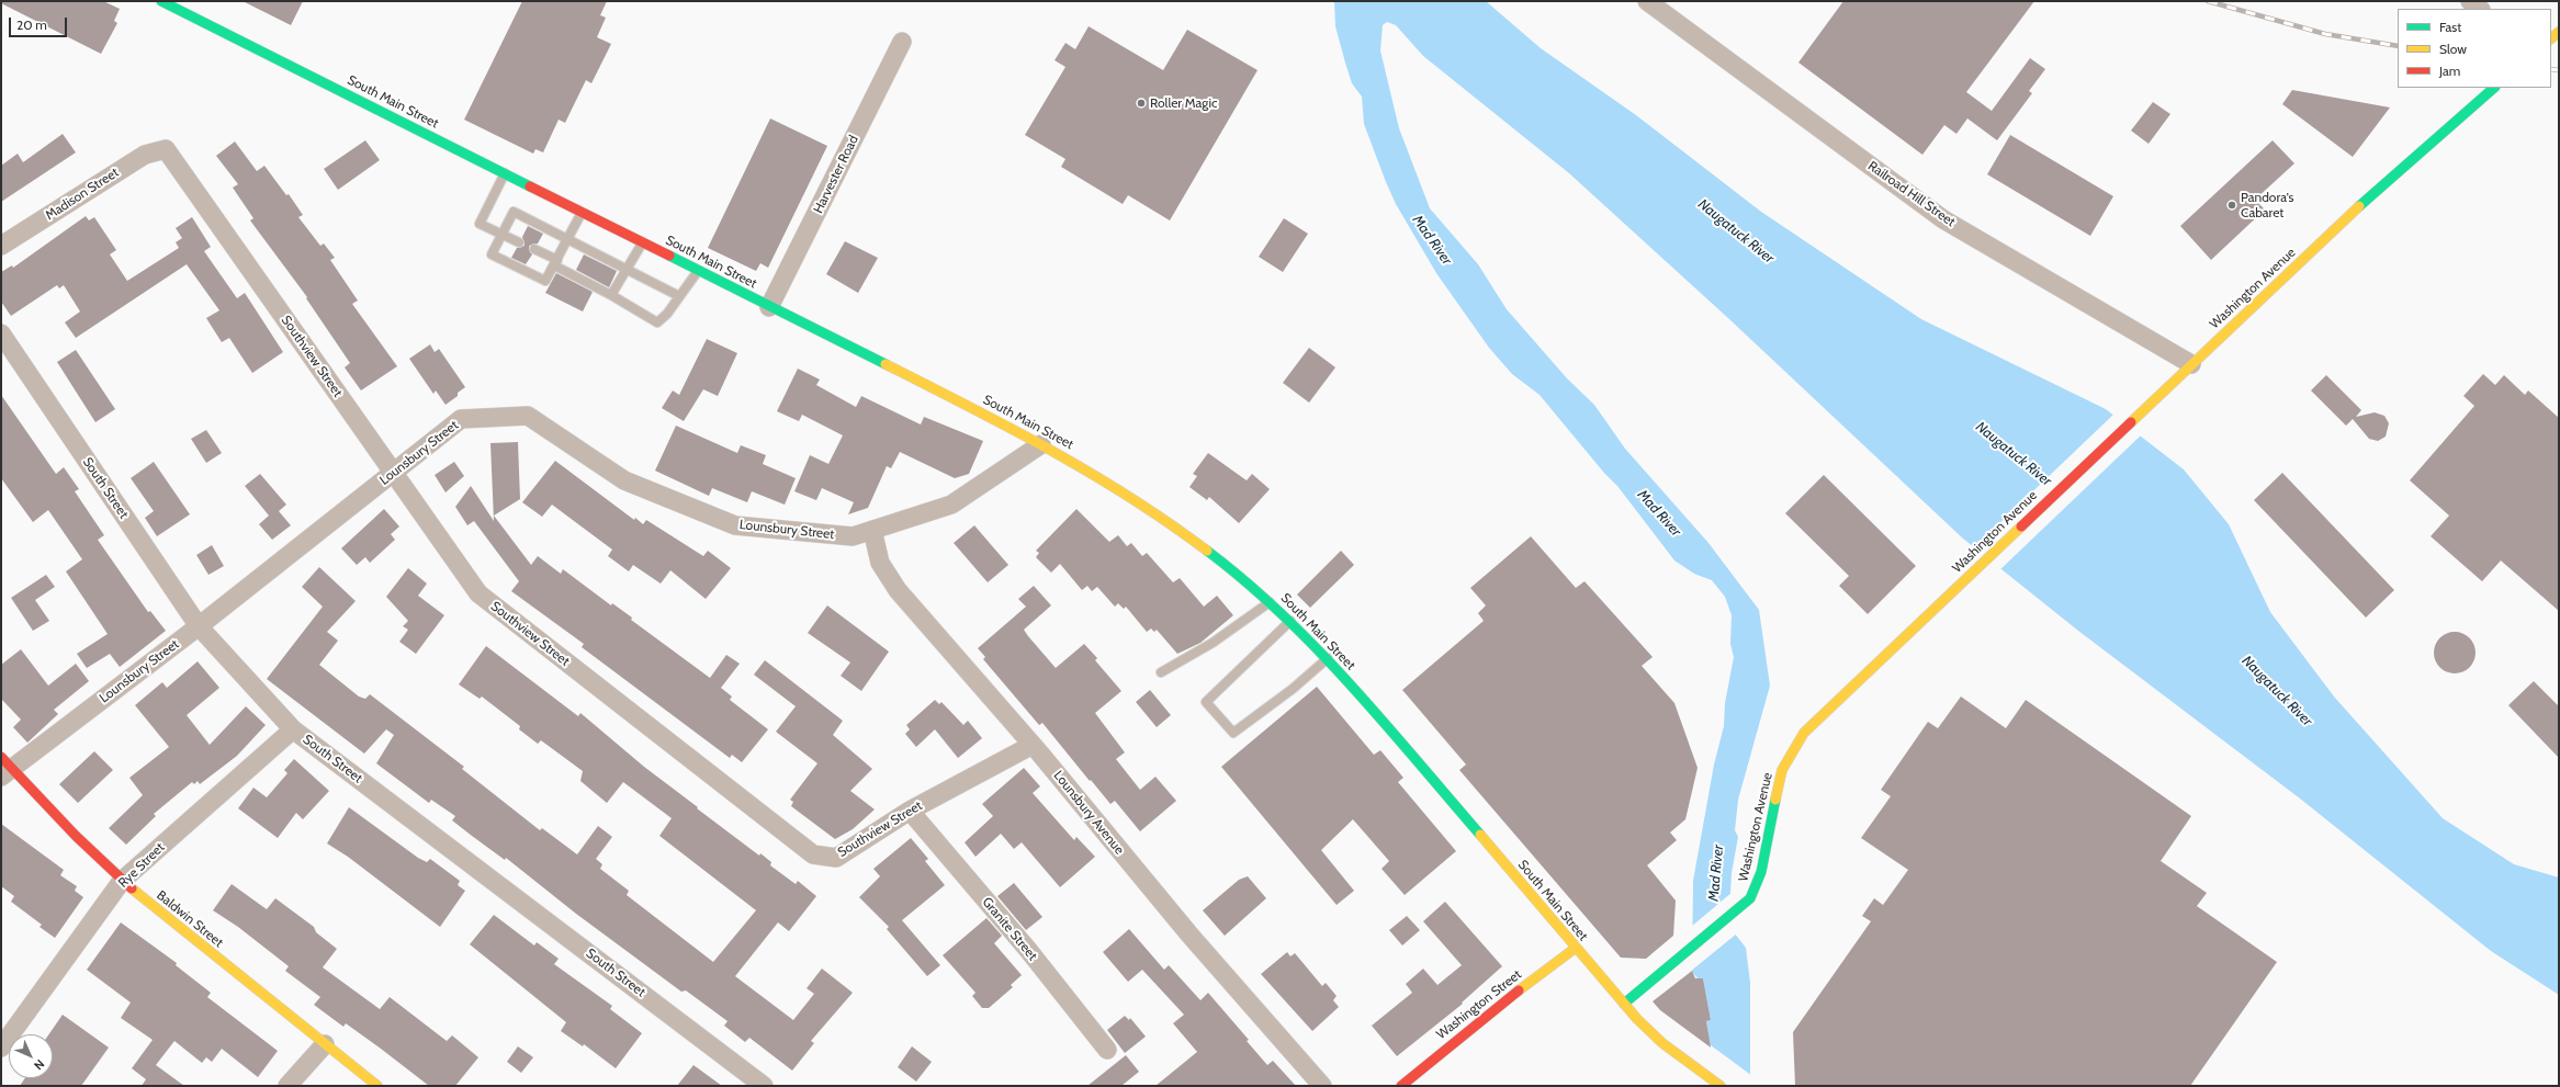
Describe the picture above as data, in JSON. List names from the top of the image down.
{
  "streets": {
    "main road": [
      "South Main Street",
      "Washington Avenue",
      "Baldwin Street",
      "Washington Street"
    ],
    "street": [
      "Harvester Road",
      "Madison Street",
      "Railroad Hill Street",
      "Southview Street",
      "Lounsbury Street",
      "South Street",
      "Lounsbury Avenue",
      "Rye Street",
      "Granite Street"
    ]
  },
  "crossings": [
    ["South Main Street", "Harvester Road"],
    ["South Main Street", "Washington Avenue"],
    ["South Main Street", "Lounsbury Street"],
    ["South Main Street", "Washington Street"],
    ["Madison Street", "Southview Street"],
    ["Railroad Hill Street", "Washington Avenue"],
    ["Southview Street", "Lounsbury Street"],
    ["Southview Street", "Lounsbury Avenue"],
    ["Southview Street", "Granite Street"],
    ["Lounsbury Street", "South Street"],
    ["Lounsbury Street", "Lounsbury Avenue"],
    ["Lounsbury Street", "Baldwin Street"],
    ["South Street", "Rye Street"],
    ["Rye Street", "Baldwin Street"]
  ],
  "water": ["Naugatuck River", "Mad River"],
  "places": ["Roller Magic", "Pandora's Cabaret"],
  "legend": ["Fast", "Slow", "Jam"],
  "scale_bar": "20 m",
  "north": "bottom right"
}
